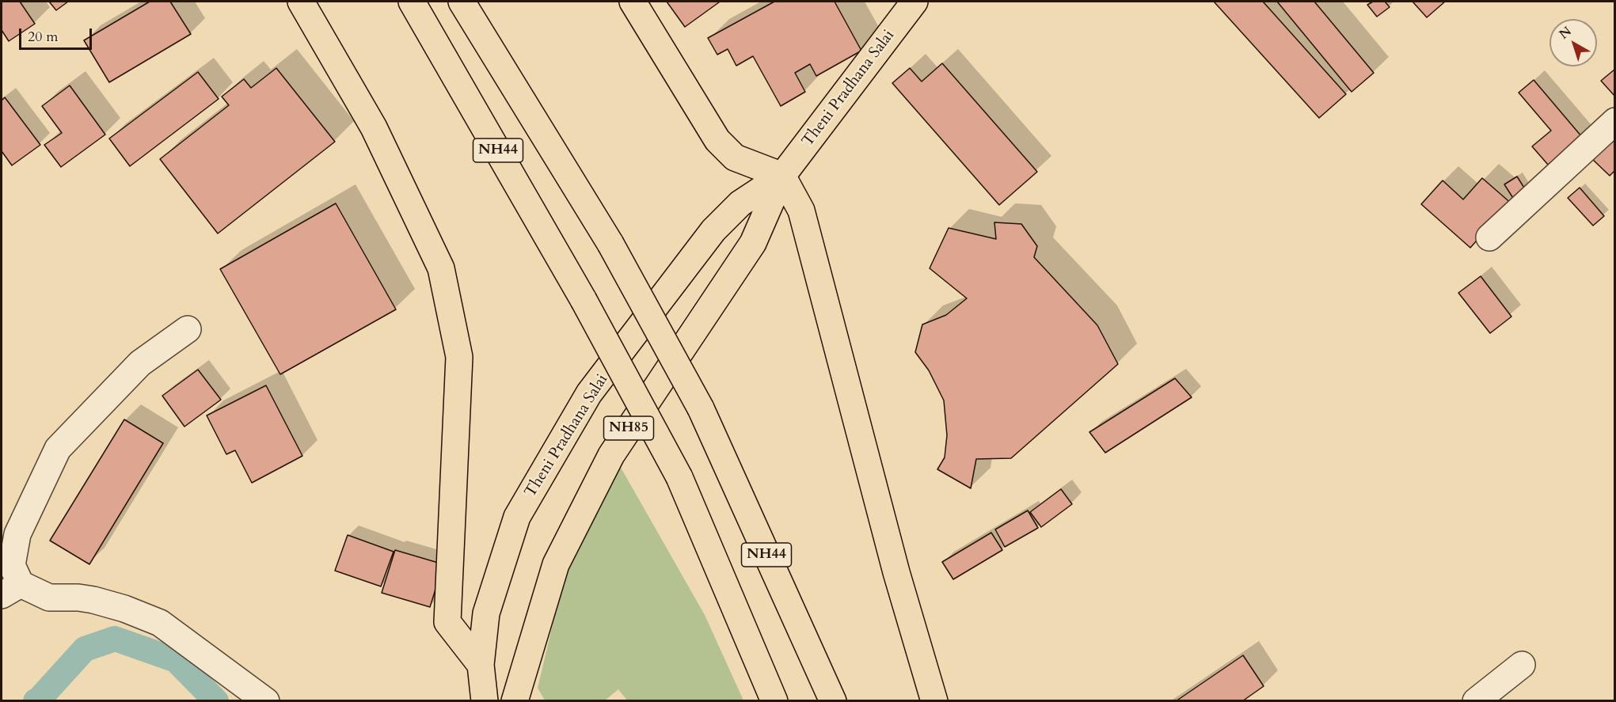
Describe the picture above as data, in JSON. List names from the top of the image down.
{
  "streets": {
    "main road": ["Theni Pradhana Salai", "NH44", "NH85"]
  },
  "scale_bar": "20 m",
  "north": "top left"
}
